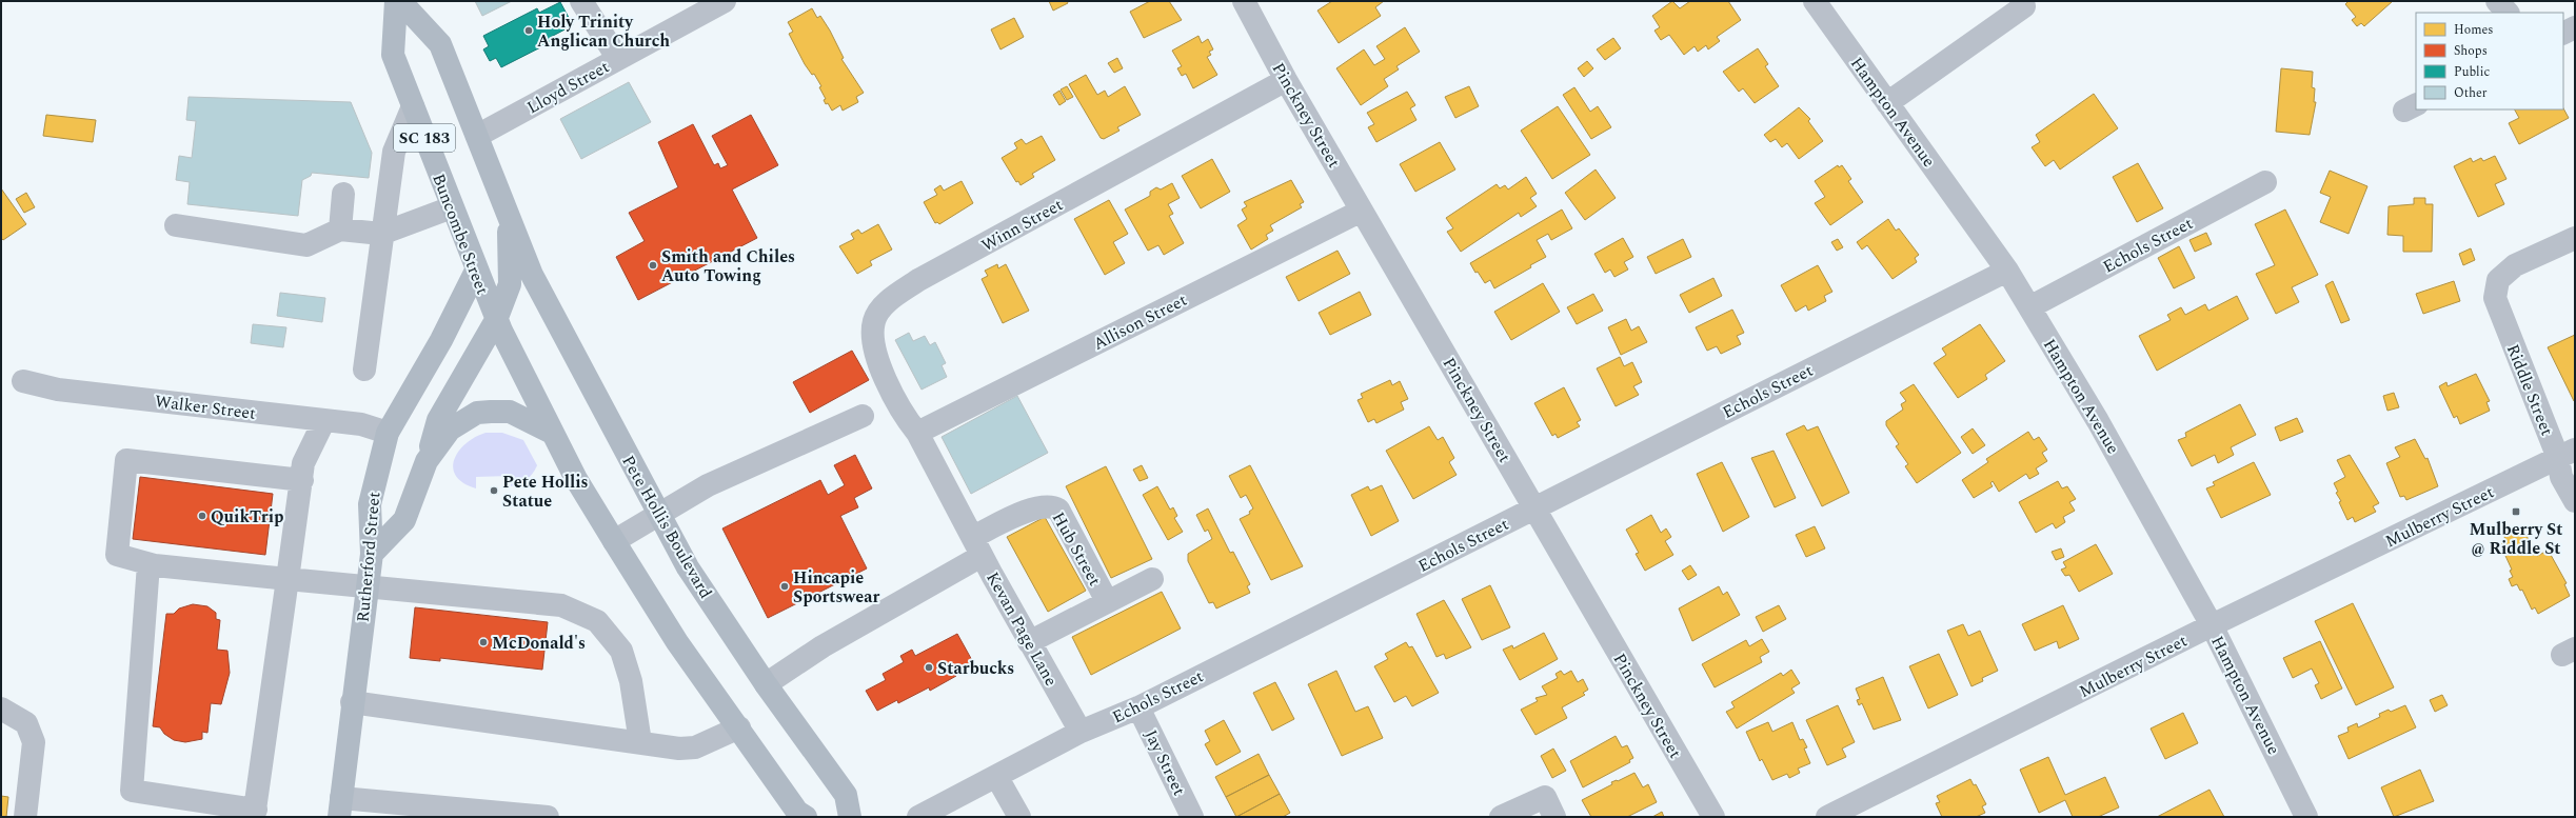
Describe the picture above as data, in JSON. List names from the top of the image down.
{
  "streets": {
    "main road": [
      "SC 183",
      "Buncombe Street",
      "Pete Hollis Boulevard",
      "Rutherford Street"
    ],
    "street": [
      "Lloyd Street",
      "Hampton Avenue",
      "Pinckney Street",
      "Winn Street",
      "Echols Street",
      "Allison Street",
      "Riddle Street",
      "Walker Street",
      "Mulberry Street",
      "Hub Street",
      "Kevan Page Lane",
      "Jay Street"
    ]
  },
  "crossings": [
    ["Lloyd Street", "SC 183"],
    ["Hampton Avenue", "Echols Street"],
    ["Hampton Avenue", "Mulberry Street"],
    ["Pinckney Street", "Winn Street"],
    ["Pinckney Street", "Echols Street"],
    ["Pinckney Street", "Allison Street"],
    ["SC 183", "Buncombe Street"],
    ["SC 183", "Pete Hollis Boulevard"],
    ["Winn Street", "Allison Street"],
    ["Winn Street", "Hub Street"],
    ["Winn Street", "Kevan Page Lane"],
    ["Buncombe Street", "Rutherford Street"],
    ["Echols Street", "Kevan Page Lane"],
    ["Echols Street", "Jay Street"],
    ["Riddle Street", "Mulberry Street"],
    ["Walker Street", "Rutherford Street"],
    ["Hub Street", "Kevan Page Lane"]
  ],
  "places": {
    "other": [
      "Holy Trinity Anglican Church",
      "Smith and Chiles Auto Towing",
      "Pete Hollis Statue",
      "QuikTrip",
      "Hincapie Sportswear",
      "McDonald's",
      "Starbucks"
    ],
    "transit": ["Mulberry St @ Riddle St"]
  },
  "legend": [
    "Homes",
    "Shops",
    "Public",
    "Other"
  ]
}
